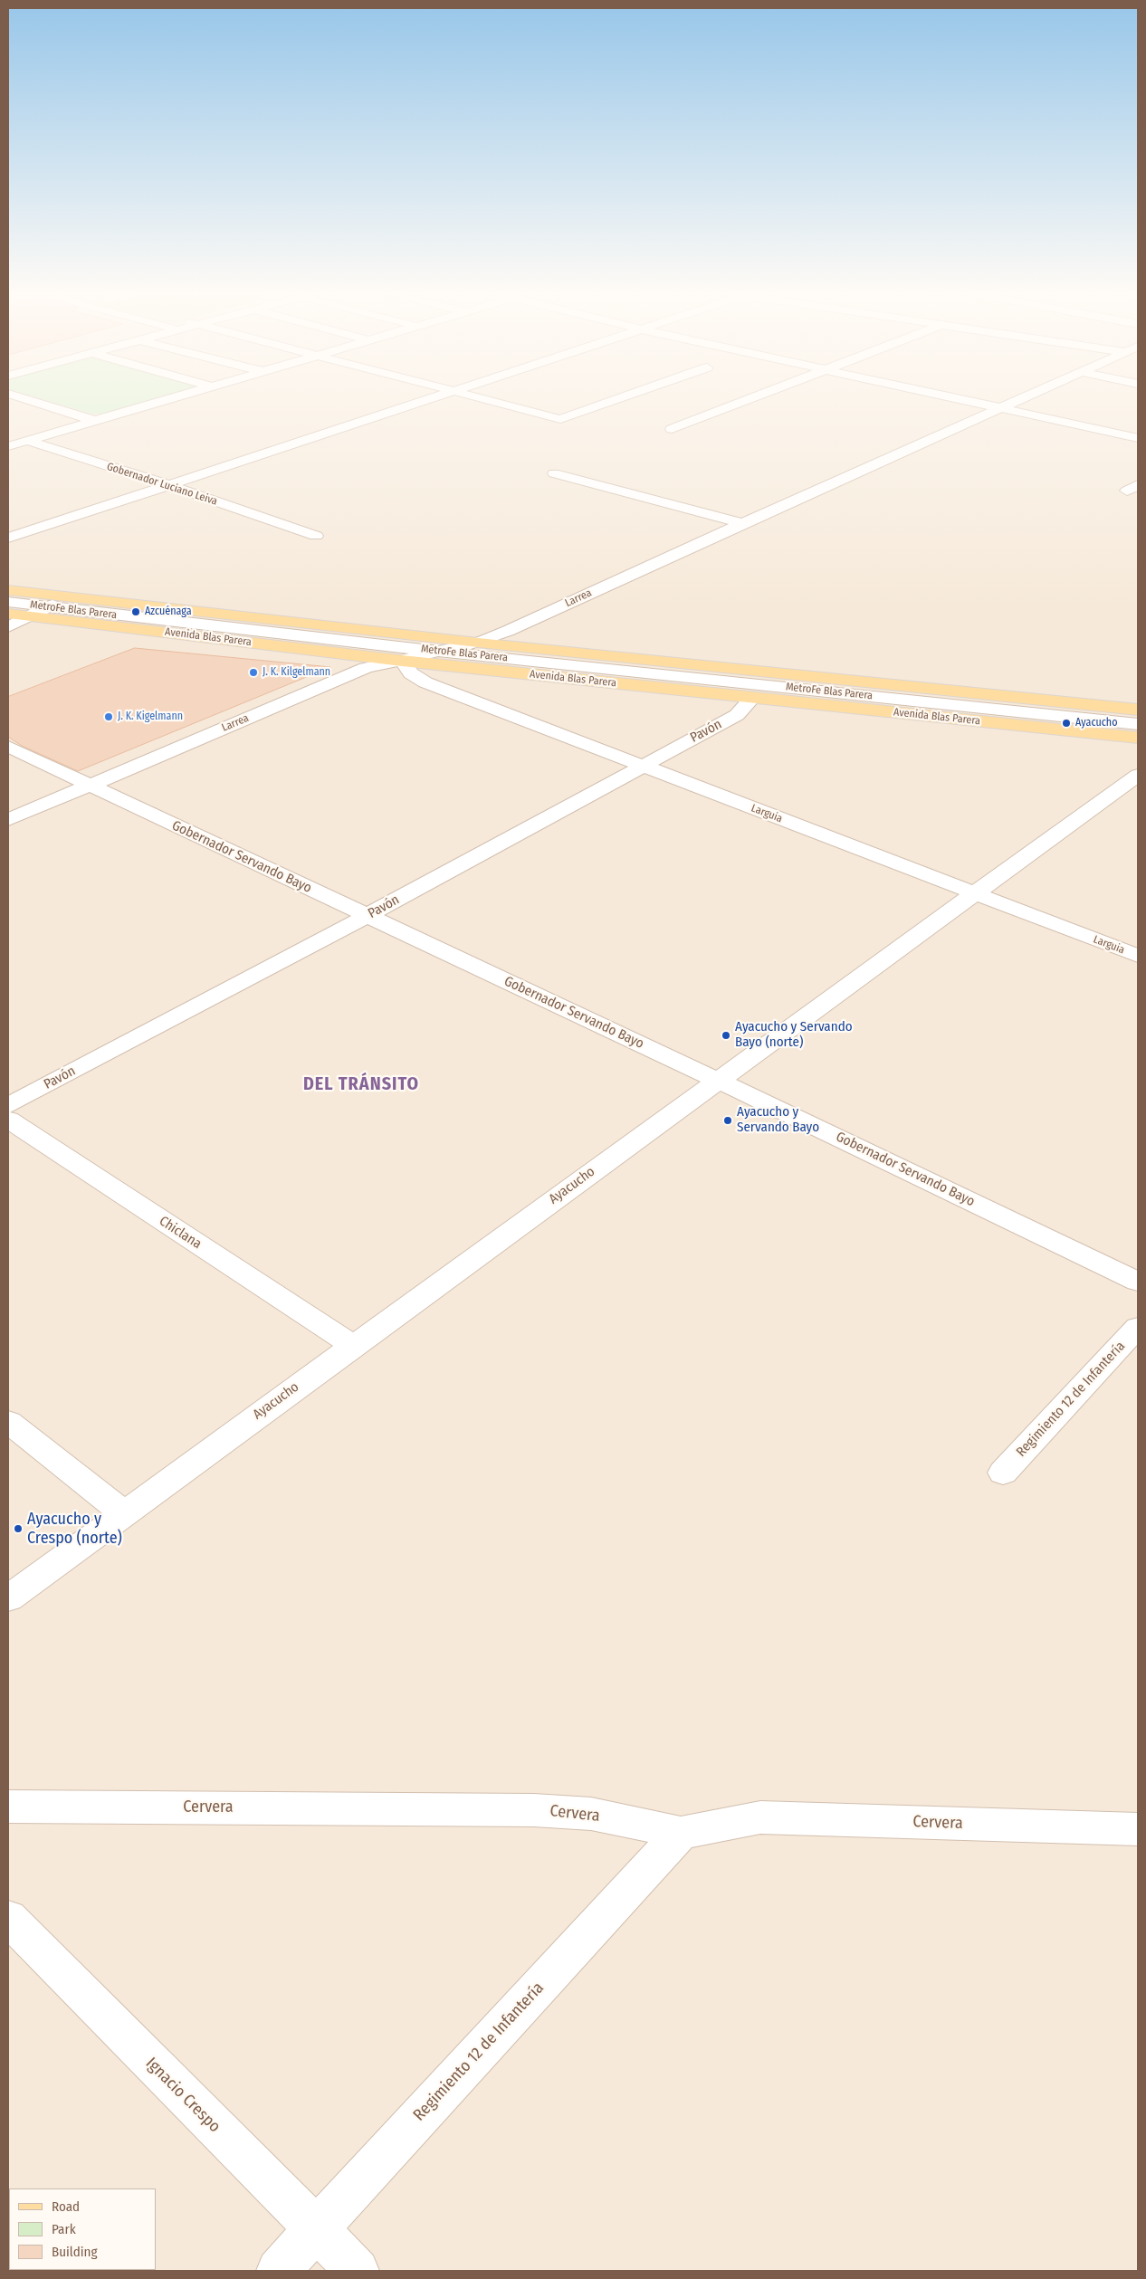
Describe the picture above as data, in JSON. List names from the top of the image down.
{
  "streets": {
    "main road": ["Avenida Blas Parera"],
    "street": [
      "Gobernador Luciano Leiva",
      "Larrea",
      "MetroFe Blas Parera",
      "Pavón",
      "Larguia",
      "Gobernador Servando Bayo",
      "Ayacucho",
      "Chiclana",
      "Regimiento 12 de Infantería",
      "Cervera",
      "Ignacio Crespo"
    ]
  },
  "crossings": [
    ["Larrea", "MetroFe Blas Parera"],
    ["Larrea", "Avenida Blas Parera"],
    ["Larrea", "Larguia"],
    ["Larrea", "Gobernador Servando Bayo"],
    ["Avenida Blas Parera", "Pavón"],
    ["Avenida Blas Parera", "Larguia"],
    ["Pavón", "Larguia"],
    ["Pavón", "Gobernador Servando Bayo"],
    ["Larguia", "Ayacucho"],
    ["Gobernador Servando Bayo", "Ayacucho"],
    ["Ayacucho", "Chiclana"],
    ["Regimiento 12 de Infantería", "Cervera"],
    ["Regimiento 12 de Infantería", "Ignacio Crespo"]
  ],
  "districts": ["DEL TRÁNSITO"],
  "places": [
    "Azcuénaga",
    "J. K. Kilgelmann",
    "J. K. Kigelmann",
    "Ayacucho",
    "Ayacucho y Servando Bayo (norte)",
    "Ayacucho y Servando Bayo",
    "Ayacucho y Crespo (norte)"
  ],
  "legend": ["Road", "Park", "Building"]
}
